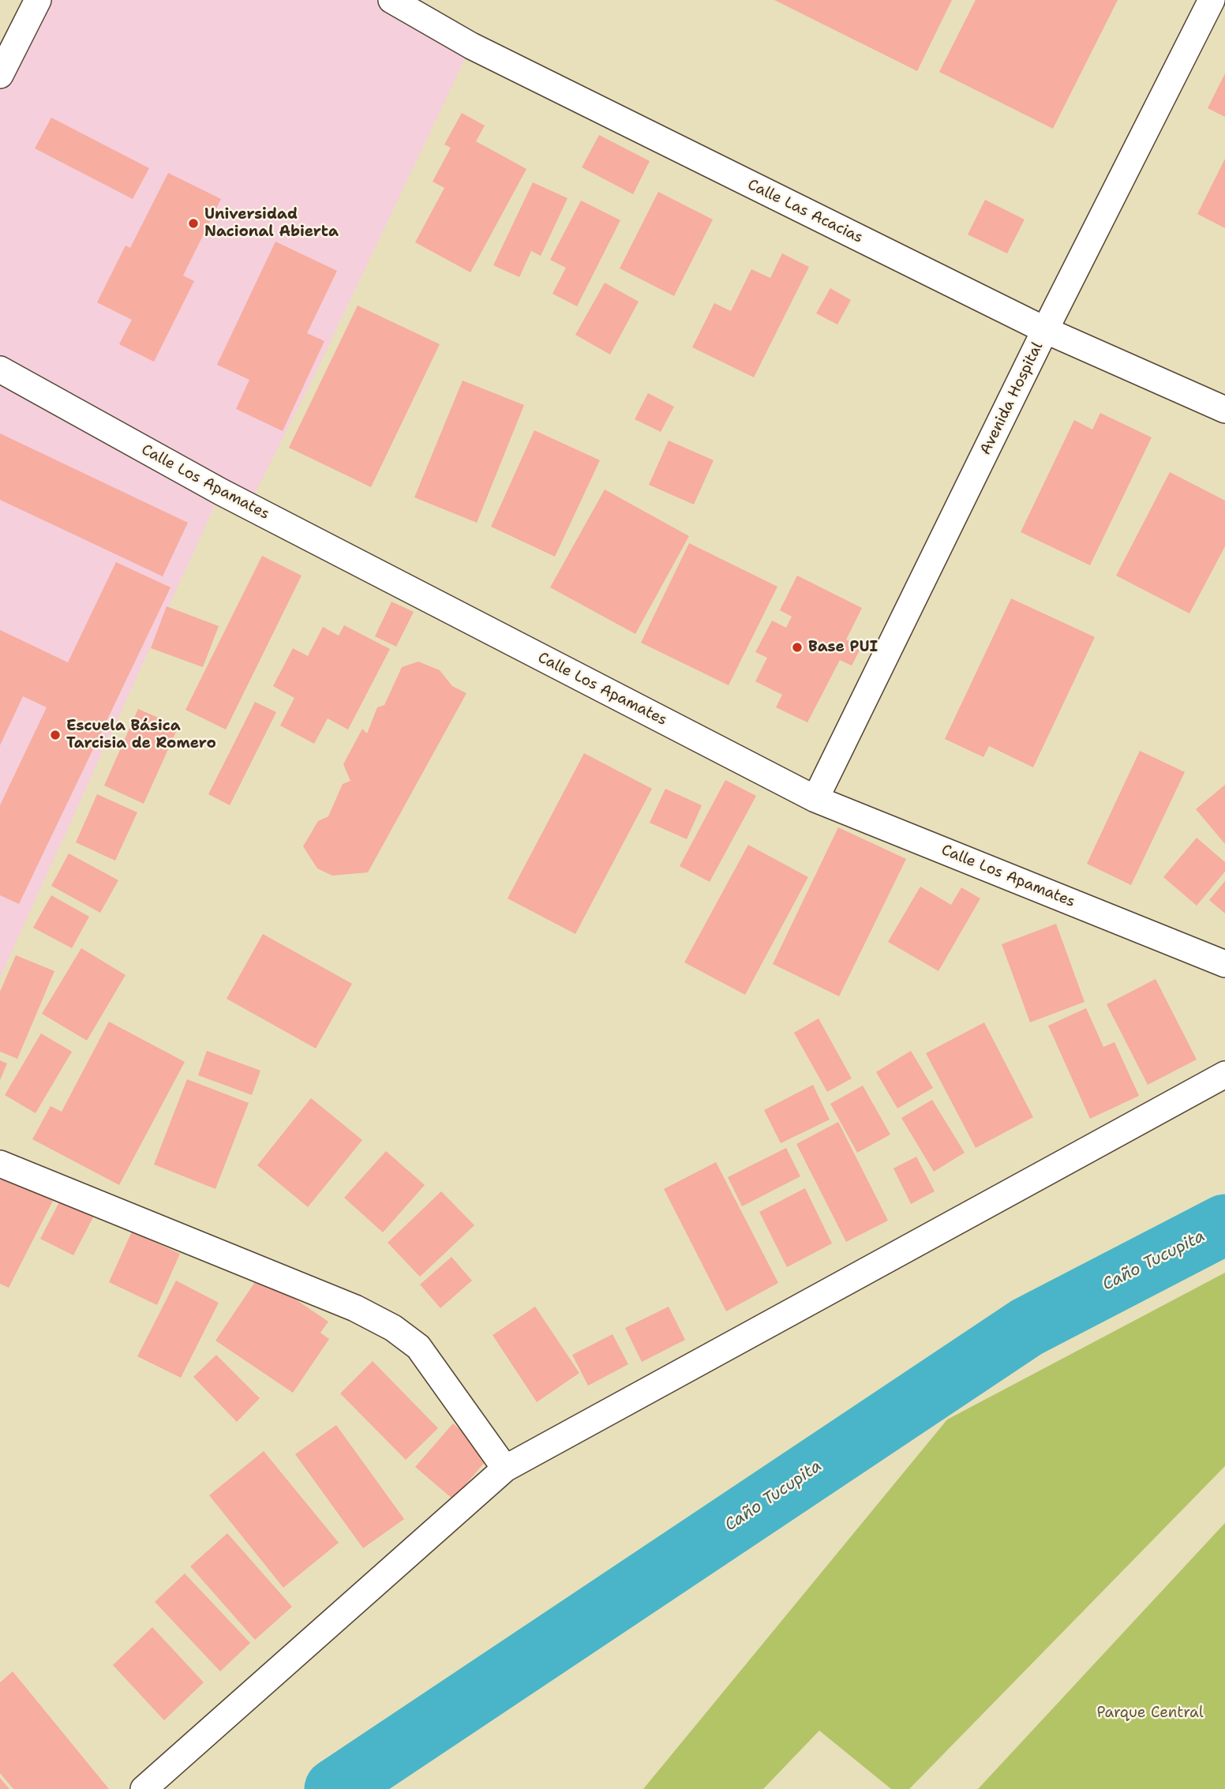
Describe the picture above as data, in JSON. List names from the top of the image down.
{
  "streets": {
    "street": ["Calle Las Acacias", "Avenida Hospital", "Calle Los Apamates"]
  },
  "crossings": [
    ["Calle Las Acacias", "Avenida Hospital"],
    ["Avenida Hospital", "Calle Los Apamates"]
  ],
  "water": ["Caño Tucupita"],
  "parks": ["Parque Central"],
  "places": ["Universidad Nacional Abierta", "Base PUI", "Escuela Básica Tarcisia de Romero"]
}
